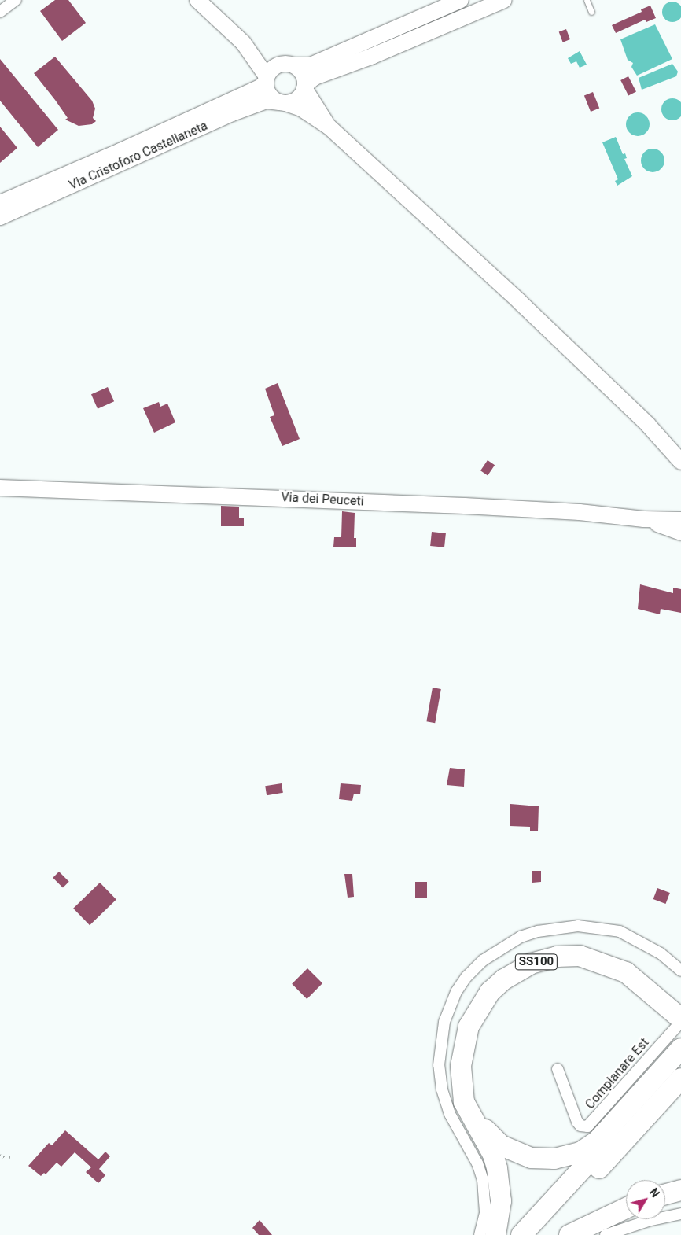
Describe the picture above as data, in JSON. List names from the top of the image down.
{
  "streets": {
    "highway": ["SS100"],
    "main road": ["Via Cristoforo Castellaneta", "Via dei Peuceti"],
    "street": ["Complanare Est"]
  },
  "crossings": [
    ["SS100", "Complanare Est"]
  ],
  "north": "top right"
}
